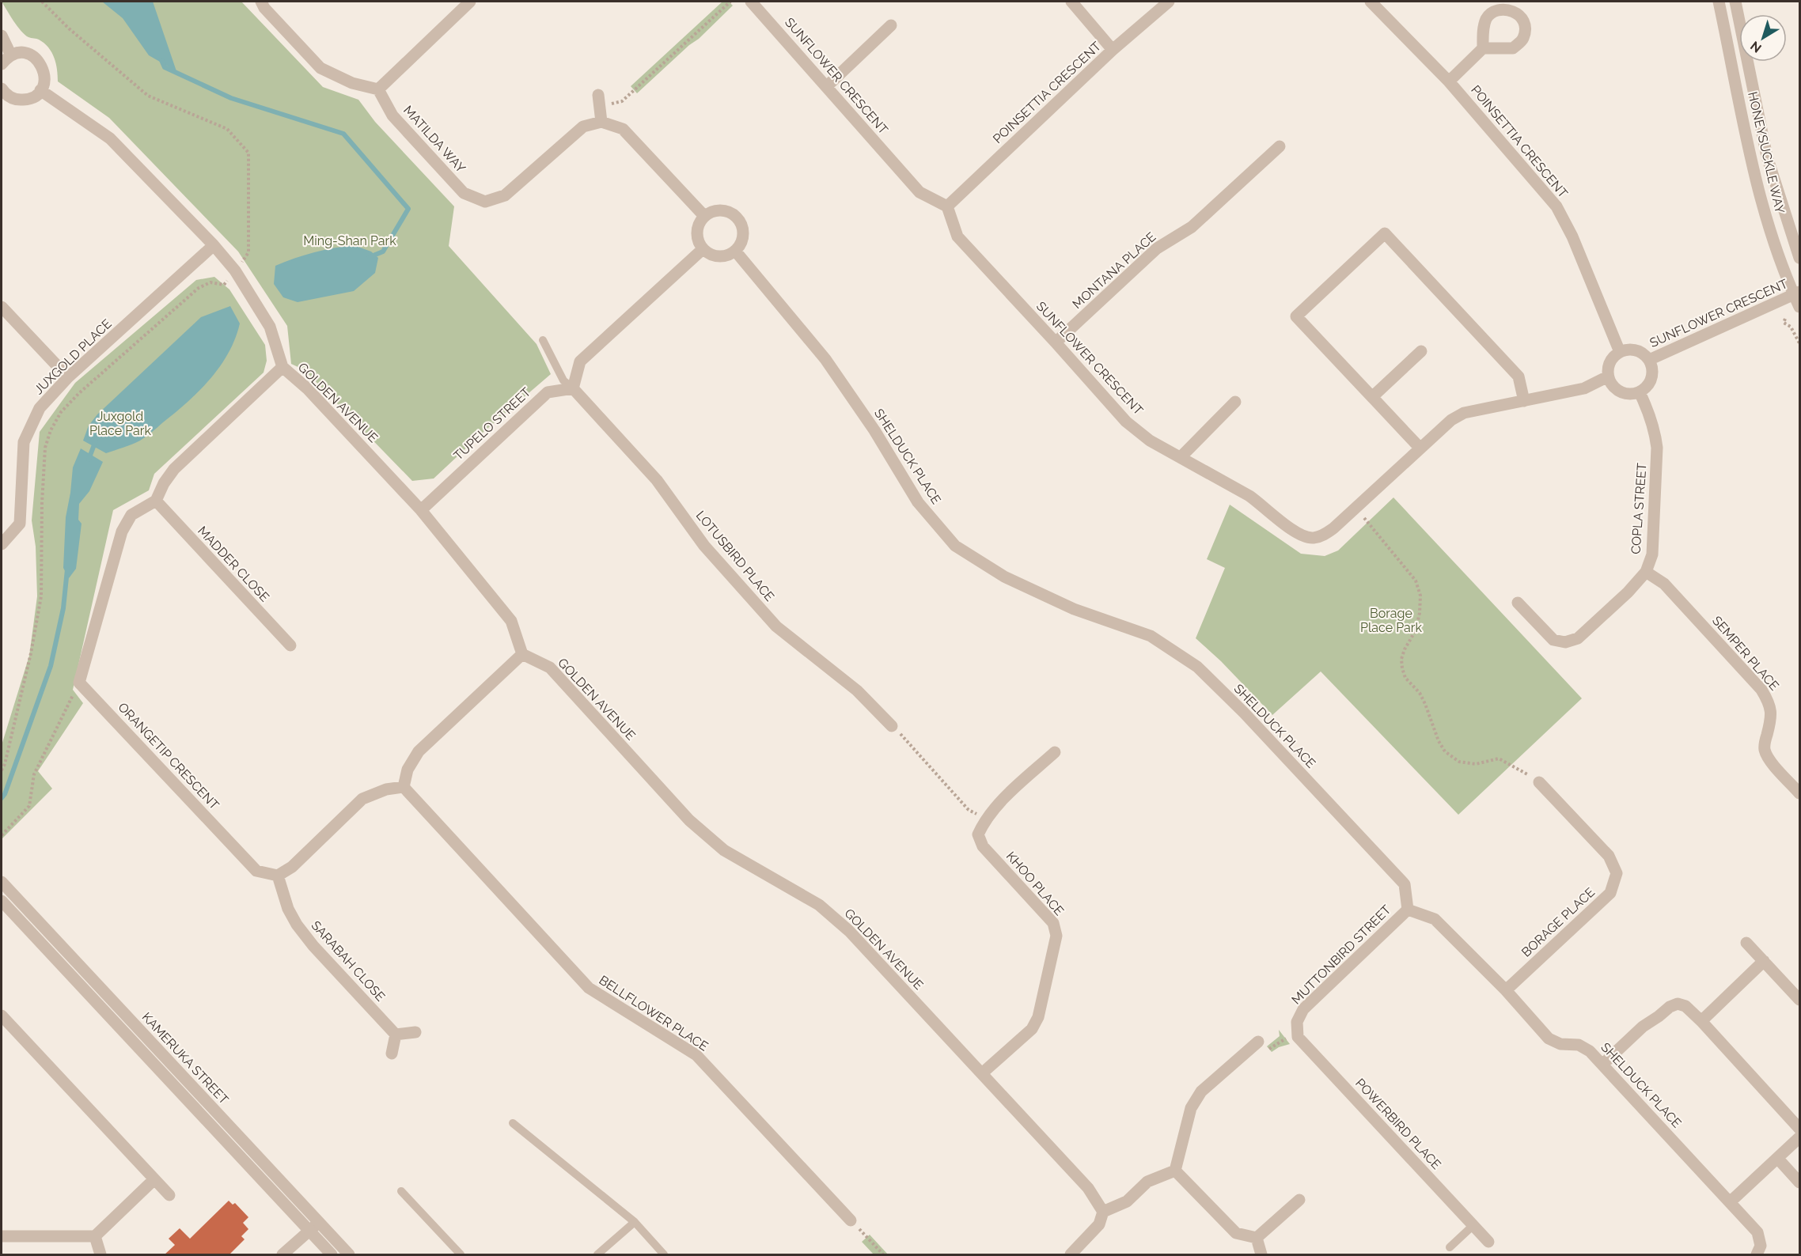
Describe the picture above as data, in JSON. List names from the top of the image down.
{
  "streets": {
    "street": [
      "SUNFLOWER CRESCENT",
      "POINSETTIA CRESCENT",
      "MATILDA WAY",
      "HONEYSUCKLE WAY",
      "MONTANA PLACE",
      "JUXGOLD PLACE",
      "GOLDEN AVENUE",
      "TUPELO STREET",
      "SHELDUCK PLACE",
      "COPLA STREET",
      "LOTUSBIRD PLACE",
      "MADDER CLOSE",
      "SEMPER PLACE",
      "ORANGETIP CRESCENT",
      "KHOO PLACE",
      "BORAGE PLACE",
      "MUTTONBIRD STREET",
      "SARABAH CLOSE",
      "BELLFLOWER PLACE",
      "KAMERUKA STREET",
      "POWERBIRD PLACE"
    ]
  },
  "crossings": [
    ["SUNFLOWER CRESCENT", "POINSETTIA CRESCENT"],
    ["SUNFLOWER CRESCENT", "HONEYSUCKLE WAY"],
    ["SUNFLOWER CRESCENT", "MONTANA PLACE"],
    ["SUNFLOWER CRESCENT", "COPLA STREET"],
    ["POINSETTIA CRESCENT", "COPLA STREET"],
    ["JUXGOLD PLACE", "GOLDEN AVENUE"],
    ["GOLDEN AVENUE", "TUPELO STREET"],
    ["GOLDEN AVENUE", "KHOO PLACE"],
    ["TUPELO STREET", "LOTUSBIRD PLACE"],
    ["SHELDUCK PLACE", "BORAGE PLACE"],
    ["SHELDUCK PLACE", "MUTTONBIRD STREET"],
    ["COPLA STREET", "SEMPER PLACE"],
    ["ORANGETIP CRESCENT", "SARABAH CLOSE"],
    ["MUTTONBIRD STREET", "POWERBIRD PLACE"]
  ],
  "parks": ["Ming-Shan Park", "Juxgold Place Park", "Borage Place Park"],
  "north": "bottom left"
}
